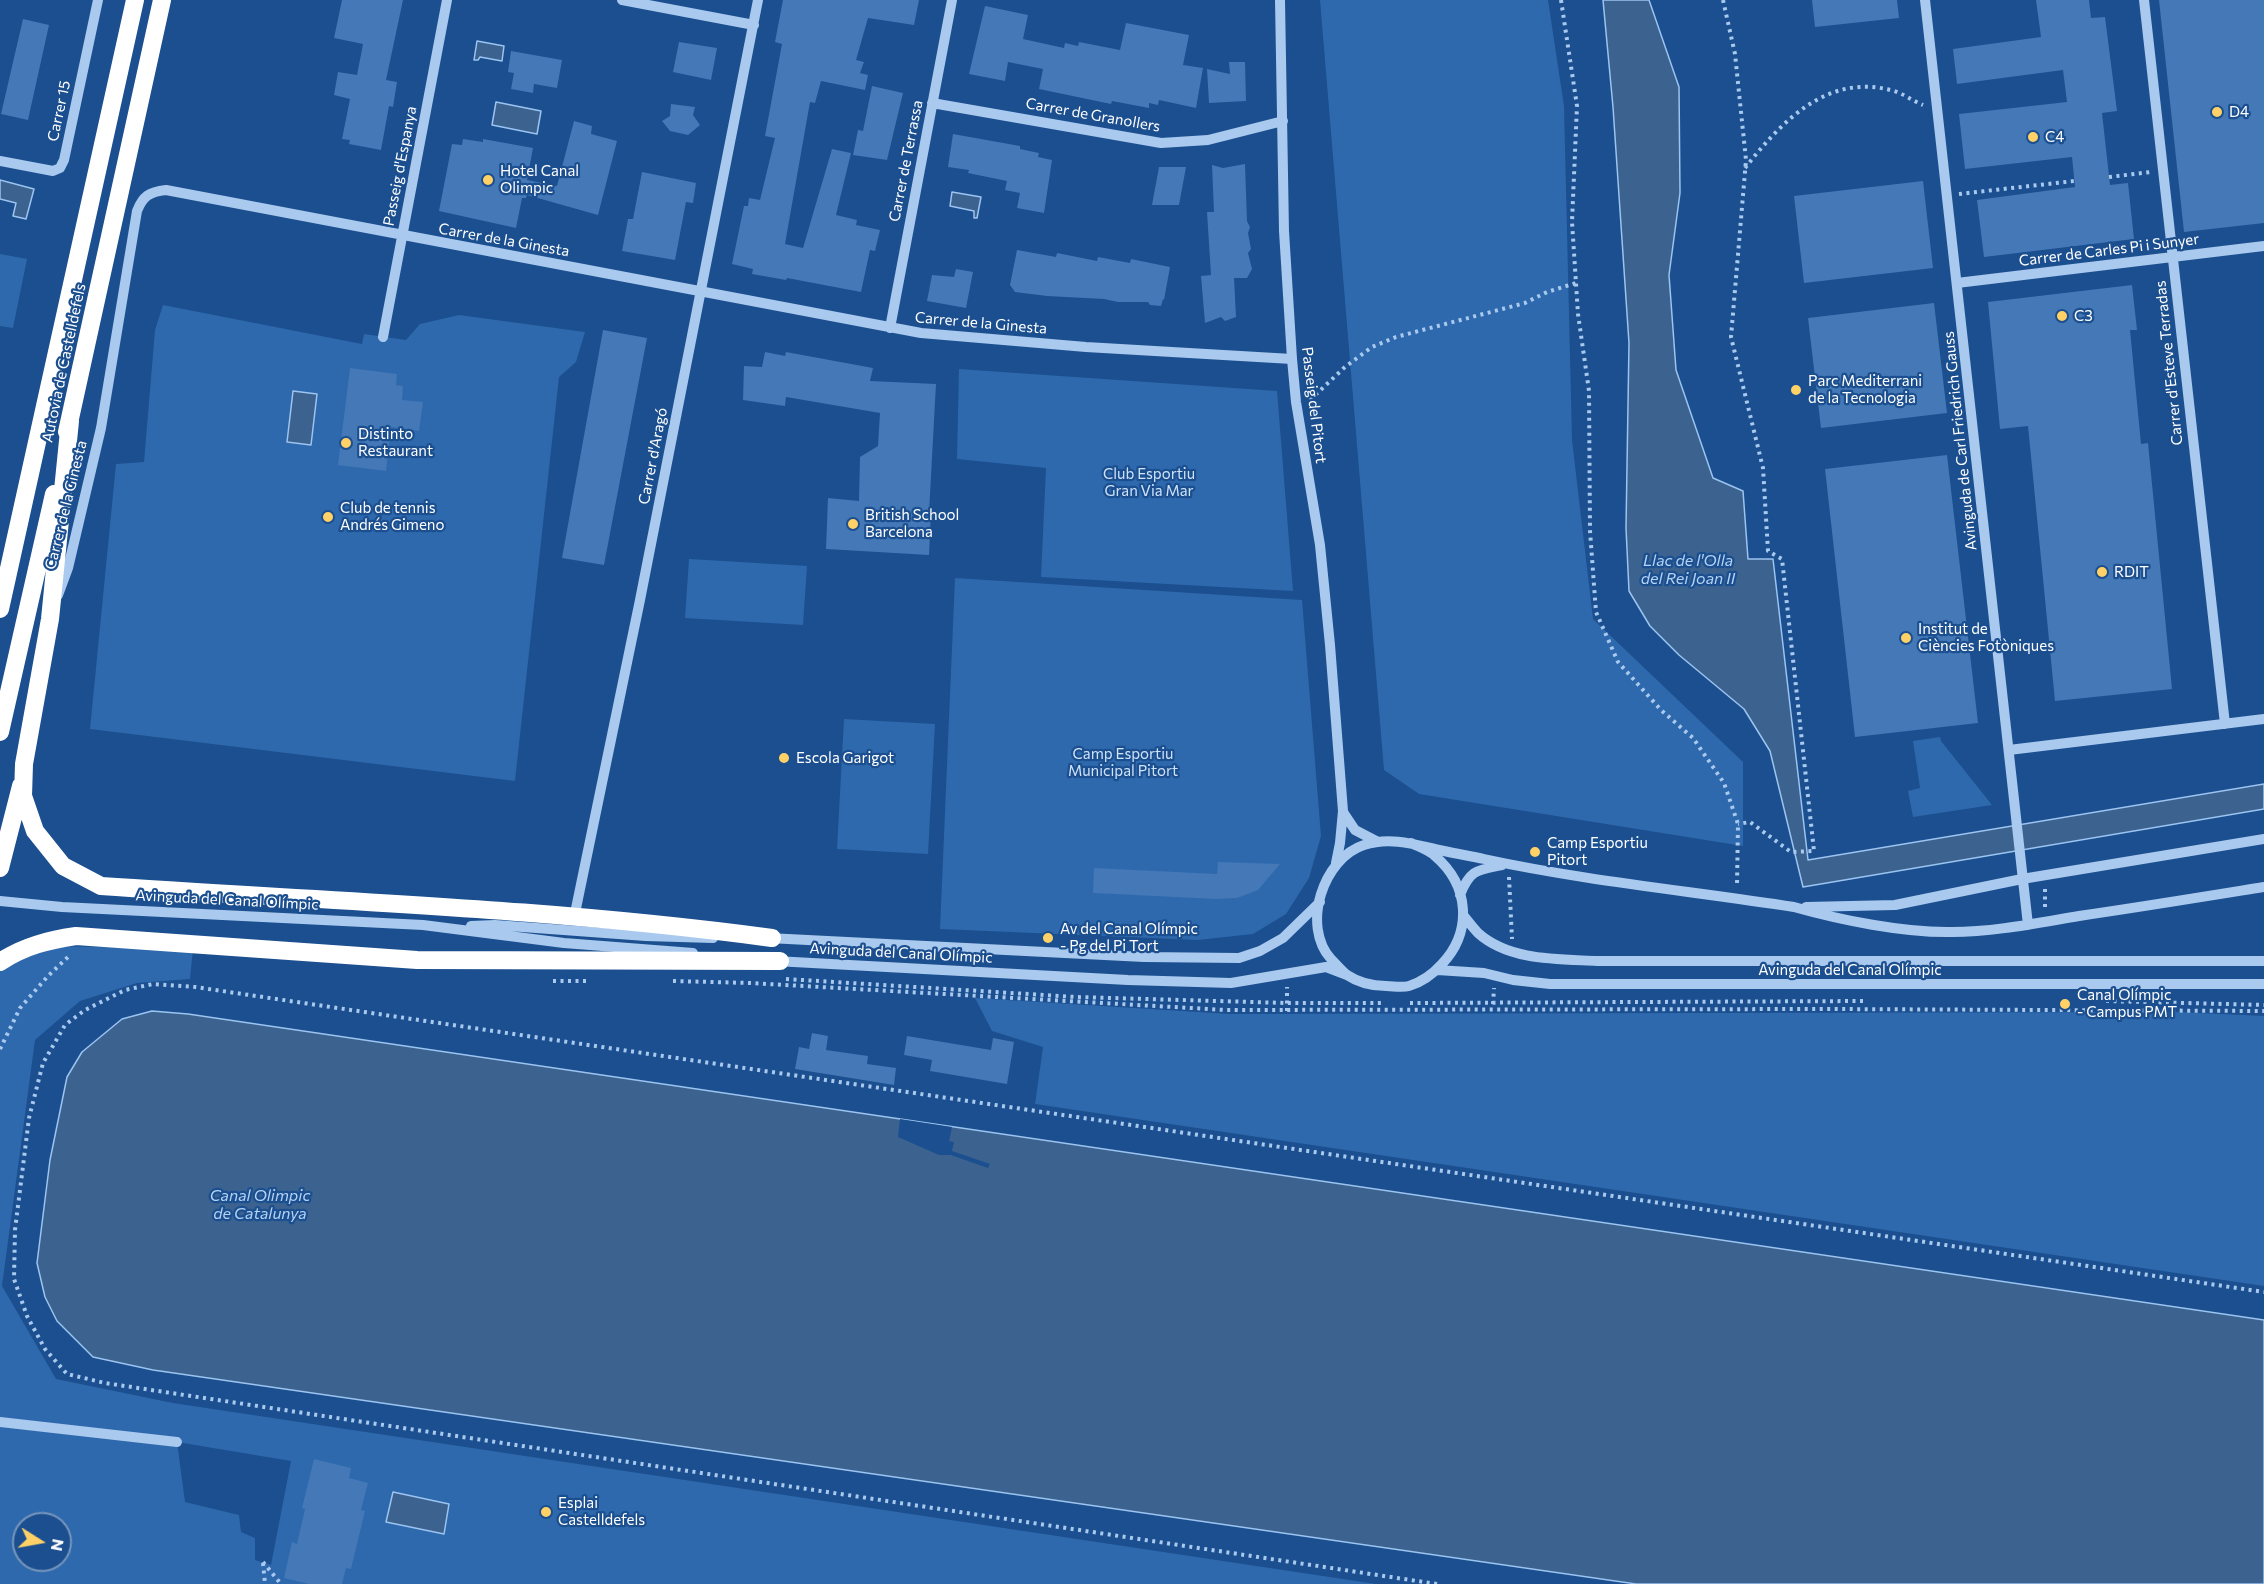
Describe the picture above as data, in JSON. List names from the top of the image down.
{
  "streets": {
    "highway": ["Autovia de Castelldefels"],
    "street": [
      "Carrer 15",
      "Carrer de Granollers",
      "Carrer de Terrassa",
      "Passeig d'Espanya",
      "Carrer de la Ginesta",
      "Carrer de Carles Pi i Sunyer",
      "Carrer d'Esteve Terradas",
      "Passeig del Pitort",
      "Avinguda de Carl Friedrich Gauss",
      "Carrer d'Aragó",
      "Avinguda del Canal Olímpic"
    ]
  },
  "crossings": [
    ["Carrer de Granollers", "Carrer de Terrassa"],
    ["Carrer de Granollers", "Passeig del Pitort"],
    ["Carrer de Terrassa", "Carrer de la Ginesta"],
    ["Passeig d'Espanya", "Carrer de la Ginesta"],
    ["Carrer de la Ginesta", "Passeig del Pitort"],
    ["Carrer de la Ginesta", "Carrer d'Aragó"],
    ["Carrer de Carles Pi i Sunyer", "Carrer d'Esteve Terradas"],
    ["Carrer de Carles Pi i Sunyer", "Avinguda de Carl Friedrich Gauss"],
    ["Passeig del Pitort", "Avinguda del Canal Olímpic"]
  ],
  "water": ["Llac de l'Olla del Rei Joan II", "Canal Olimpic de Catalunya"],
  "parks": ["Club Esportiu Gran Via Mar", "Camp Esportiu Municipal Pitort"],
  "places": [
    "D4",
    "C4",
    "Hotel Canal Olimpic",
    "C3",
    "Parc Mediterrani de la Tecnologia",
    "Distinto Restaurant",
    "Club de tennis Andrés Gimeno",
    "British School Barcelona",
    "RDIT",
    "Institut de Ciències Fotòniques",
    "Escola Garigot",
    "Camp Esportiu Pitort",
    "Av del Canal Olímpic - Pg del Pi Tort",
    "Canal Olímpic - Campus PMT",
    "Esplai Castelldefels"
  ],
  "north": "right"
}
